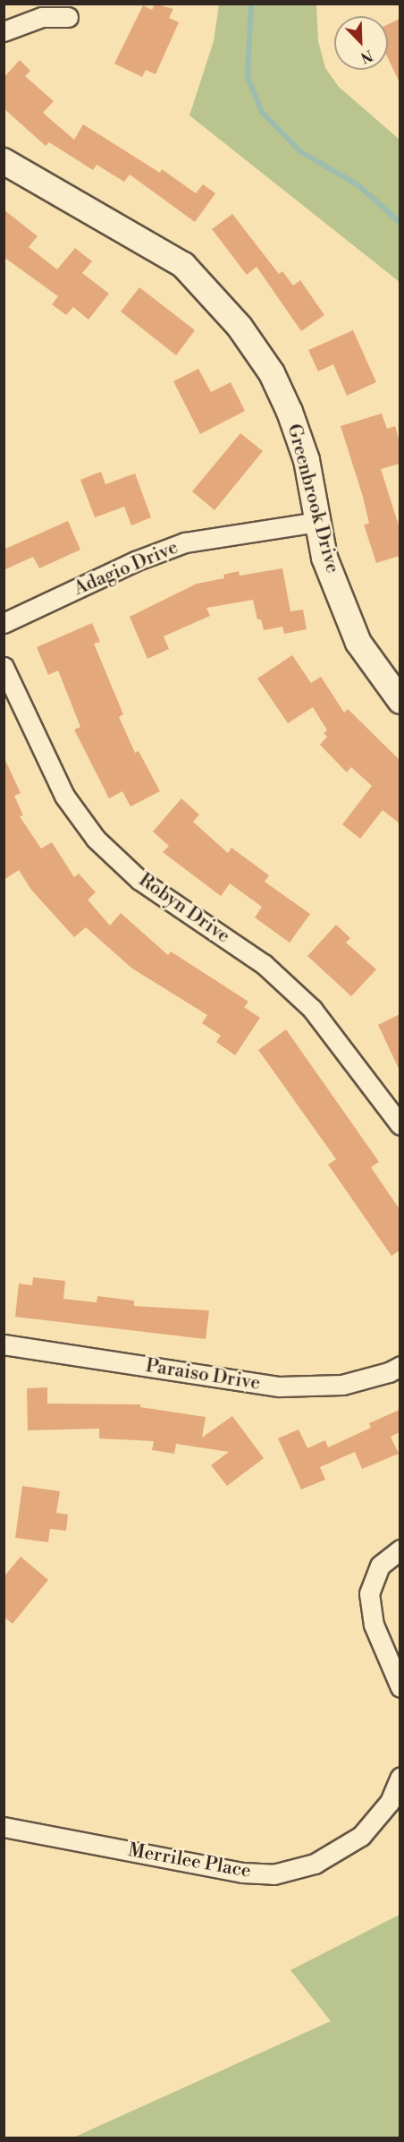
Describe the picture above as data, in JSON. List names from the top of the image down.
{
  "streets": {
    "street": [
      "Greenbrook Drive",
      "Adagio Drive",
      "Robyn Drive",
      "Paraiso Drive",
      "Merrilee Place"
    ]
  },
  "crossings": [
    ["Greenbrook Drive", "Adagio Drive"]
  ],
  "north": "bottom right"
}
